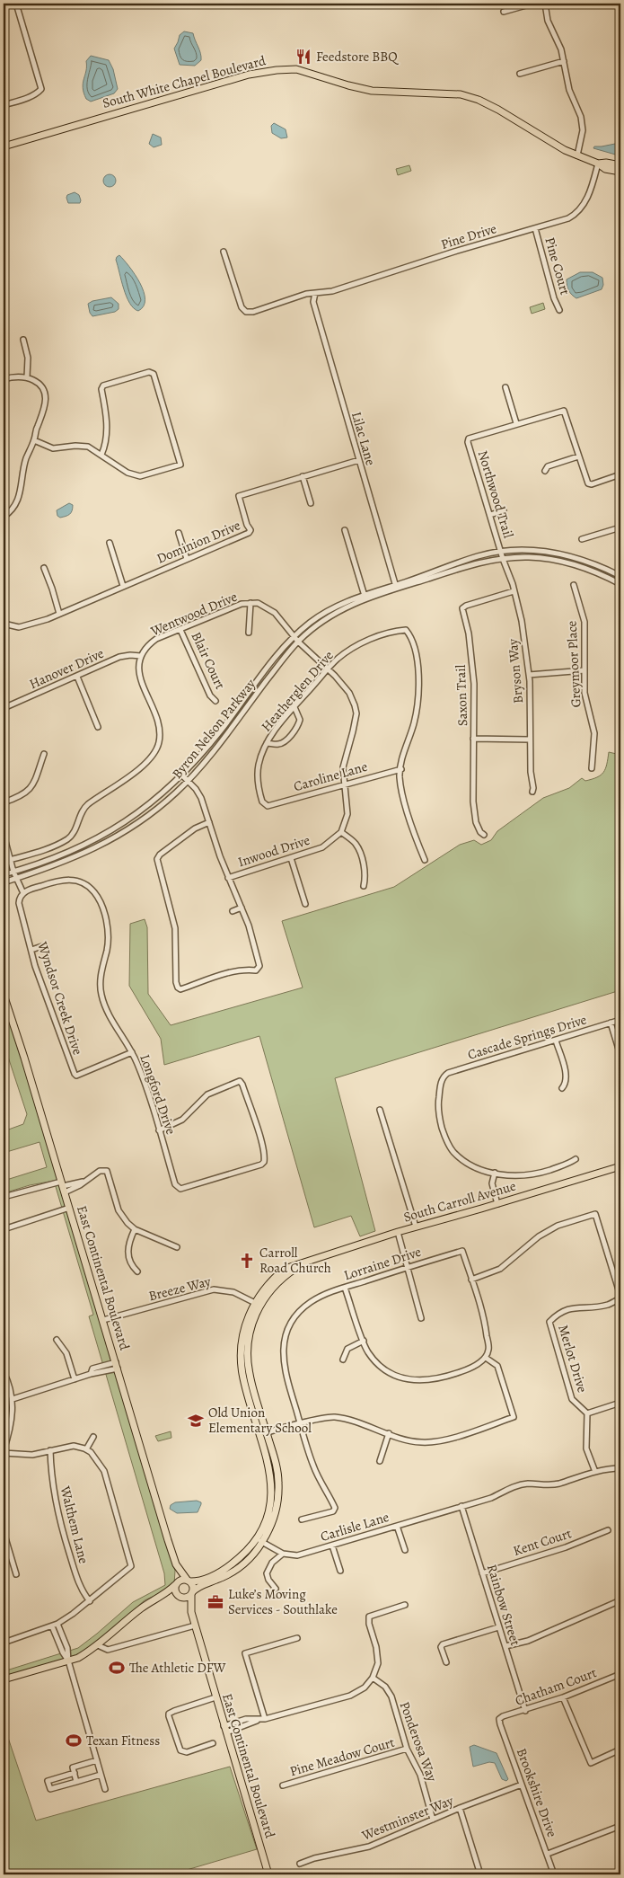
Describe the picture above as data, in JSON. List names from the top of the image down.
{
  "streets": {
    "main road": ["South White Chapel Boulevard", "South Carroll Avenue", "East Continental Boulevard"],
    "street": [
      "Pine Drive",
      "Pine Court",
      "Lilac Lane",
      "Northwood Trail",
      "Dominion Drive",
      "Wentwood Drive",
      "Blair Court",
      "Greymoor Place",
      "Hanover Drive",
      "Bryson Way",
      "Heatherglen Drive",
      "Saxon Trail",
      "Byron Nelson Parkway",
      "Caroline Lane",
      "Inwood Drive",
      "Wyndsor Creek Drive",
      "Cascade Springs Drive",
      "Longford Drive",
      "Lorraine Drive",
      "Breeze Way",
      "Merlot Drive",
      "Walthem Lane",
      "Carlisle Lane",
      "Kent Court",
      "Rainbow Street",
      "Chatham Court",
      "Ponderosa Way",
      "Pine Meadow Court",
      "Brookshire Drive",
      "Westminster Way"
    ]
  },
  "crossings": [
    ["South White Chapel Boulevard", "Pine Drive"],
    ["Pine Drive", "Pine Court"],
    ["Pine Drive", "Lilac Lane"],
    ["Lilac Lane", "Dominion Drive"],
    ["Lilac Lane", "Byron Nelson Parkway"],
    ["Northwood Trail", "Bryson Way"],
    ["Northwood Trail", "Byron Nelson Parkway"],
    ["Wentwood Drive", "Blair Court"],
    ["Wentwood Drive", "Hanover Drive"],
    ["Wentwood Drive", "Byron Nelson Parkway"],
    ["Bryson Way", "Saxon Trail"],
    ["Bryson Way", "Byron Nelson Parkway"],
    ["Heatherglen Drive", "Caroline Lane"],
    ["Wyndsor Creek Drive", "Longford Drive"],
    ["South Carroll Avenue", "East Continental Boulevard"],
    ["South Carroll Avenue", "Breeze Way"],
    ["Lorraine Drive", "Merlot Drive"],
    ["East Continental Boulevard", "Breeze Way"],
    ["Carlisle Lane", "Rainbow Street"],
    ["Kent Court", "Rainbow Street"],
    ["Rainbow Street", "Chatham Court"],
    ["Chatham Court", "Brookshire Drive"],
    ["Ponderosa Way", "Pine Meadow Court"],
    ["Ponderosa Way", "Westminster Way"],
    ["Brookshire Drive", "Westminster Way"]
  ],
  "places": {
    "restaurant": ["Feedstore BBQ"],
    "church": ["Carroll Road Church"],
    "school or university": ["Old Union Elementary School"],
    "office": ["Luke’s Moving Services - Southlake"],
    "sports": ["The Athletic DFW", "Texan Fitness"]
  }
}
